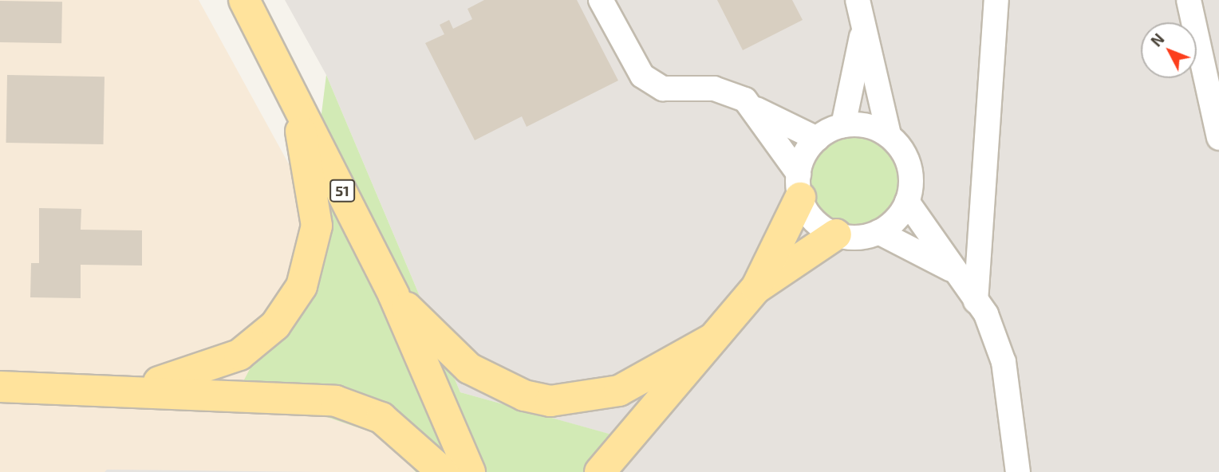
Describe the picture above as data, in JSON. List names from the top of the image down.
{
  "streets": {
    "main road": ["51"]
  },
  "north": "top left"
}
